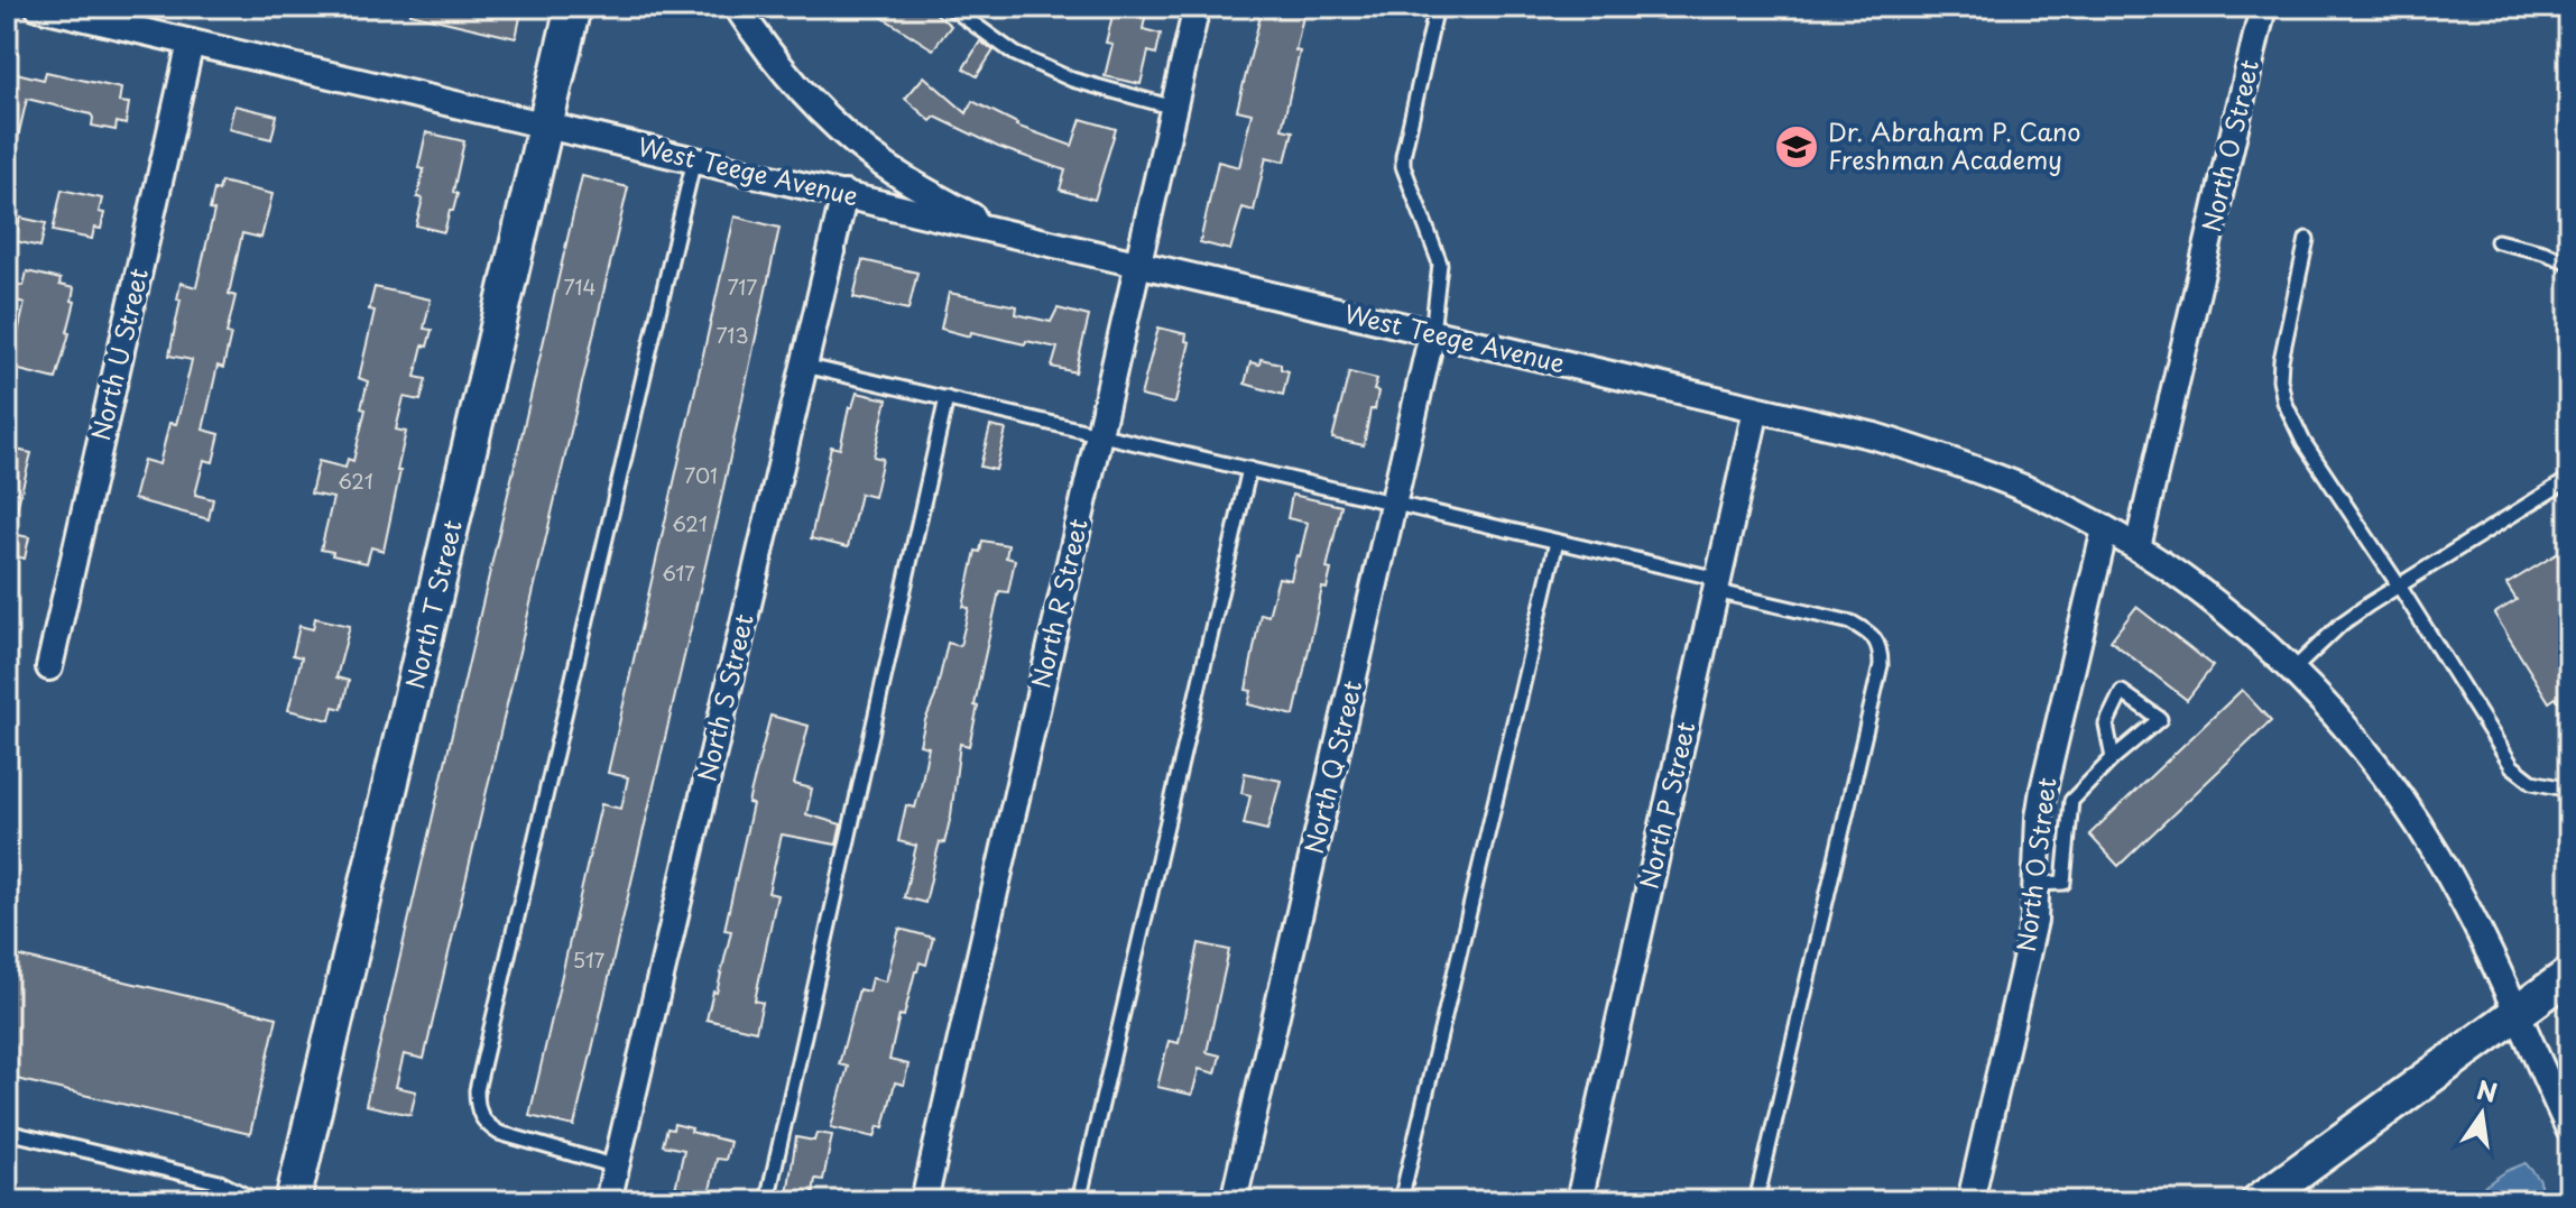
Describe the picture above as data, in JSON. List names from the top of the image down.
{
  "streets": {
    "street": [
      "North O Street",
      "West Teege Avenue",
      "North U Street",
      "North R Street",
      "North T Street",
      "North S Street",
      "North Q Street",
      "North P Street"
    ]
  },
  "crossings": [
    ["North O Street", "West Teege Avenue"],
    ["West Teege Avenue", "North U Street"],
    ["West Teege Avenue", "North R Street"],
    ["West Teege Avenue", "North T Street"],
    ["West Teege Avenue", "North S Street"],
    ["West Teege Avenue", "North Q Street"],
    ["West Teege Avenue", "North P Street"]
  ],
  "places": {
    "school or university": ["Dr. Abraham P. Cano Freshman Academy"]
  },
  "house_numbers": [
    "714",
    "717",
    "713",
    "701",
    "621",
    "621",
    "617",
    "517"
  ],
  "north": "top"
}
